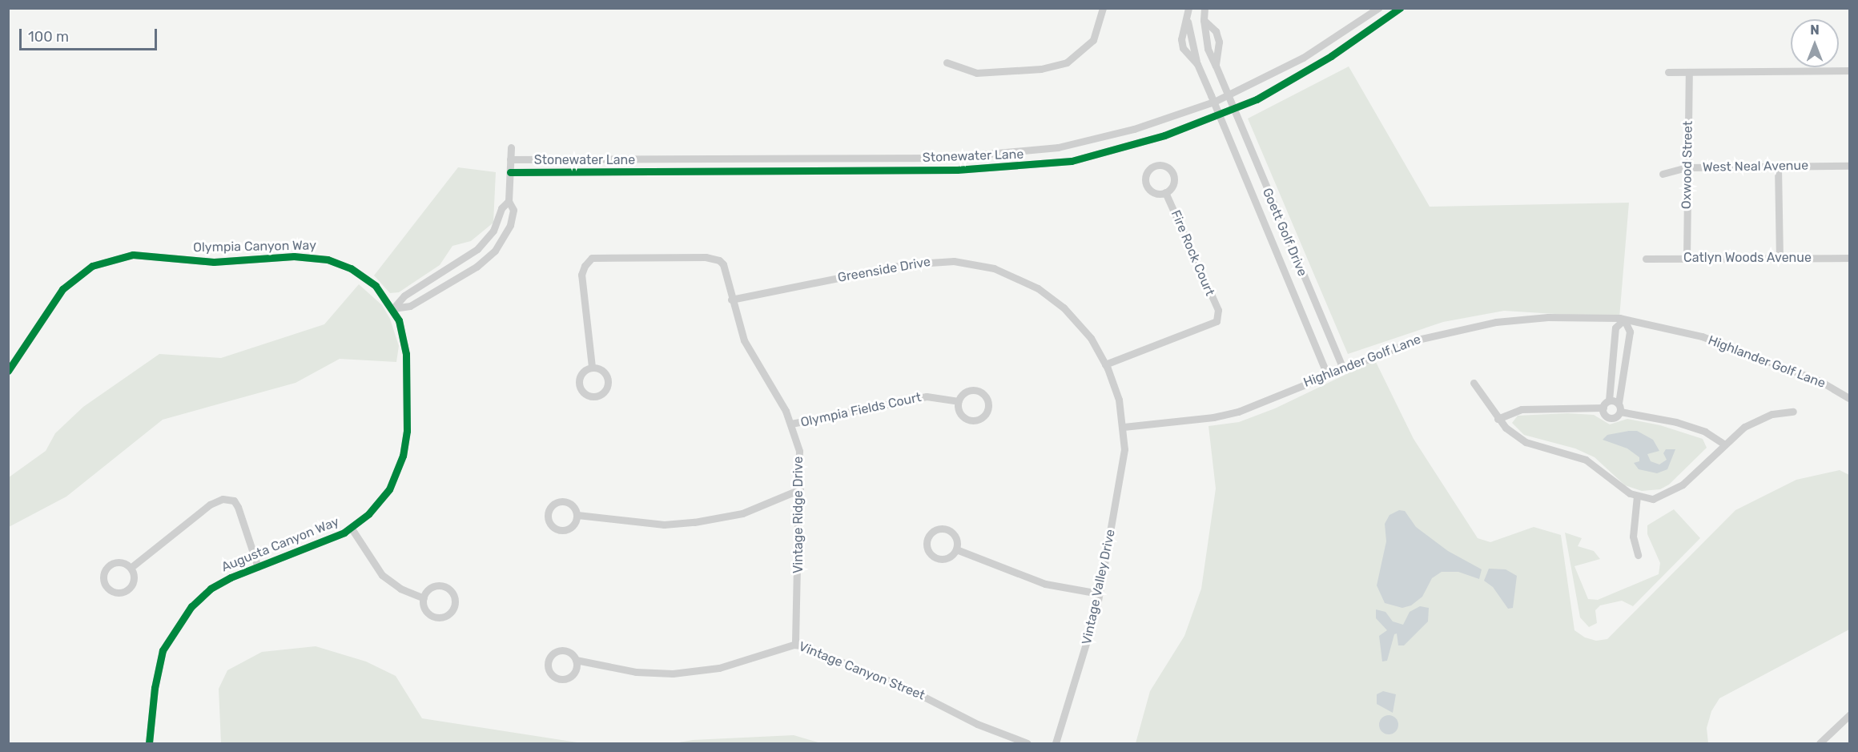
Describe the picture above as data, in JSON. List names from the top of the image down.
{
  "streets": {
    "street": [
      "Stonewater Lane",
      "Oxwood Street",
      "West Neal Avenue",
      "Goett Golf Drive",
      "Olympia Canyon Way",
      "Fire Rock Court",
      "Catlyn Woods Avenue",
      "Greenside Drive",
      "Highlander Golf Lane",
      "Olympia Fields Court",
      "Vintage Ridge Drive",
      "Augusta Canyon Way",
      "Vintage Valley Drive",
      "Vintage Canyon Street"
    ]
  },
  "crossings": [
    ["Stonewater Lane", "Goett Golf Drive"],
    ["Oxwood Street", "West Neal Avenue"],
    ["Oxwood Street", "Catlyn Woods Avenue"],
    ["Goett Golf Drive", "Highlander Golf Lane"],
    ["Olympia Canyon Way", "Augusta Canyon Way"],
    ["Fire Rock Court", "Greenside Drive"],
    ["Greenside Drive", "Highlander Golf Lane"],
    ["Greenside Drive", "Vintage Ridge Drive"],
    ["Greenside Drive", "Vintage Valley Drive"],
    ["Highlander Golf Lane", "Vintage Valley Drive"],
    ["Olympia Fields Court", "Vintage Ridge Drive"],
    ["Vintage Ridge Drive", "Vintage Canyon Street"]
  ],
  "scale_bar": "100 m",
  "north": "top"
}
